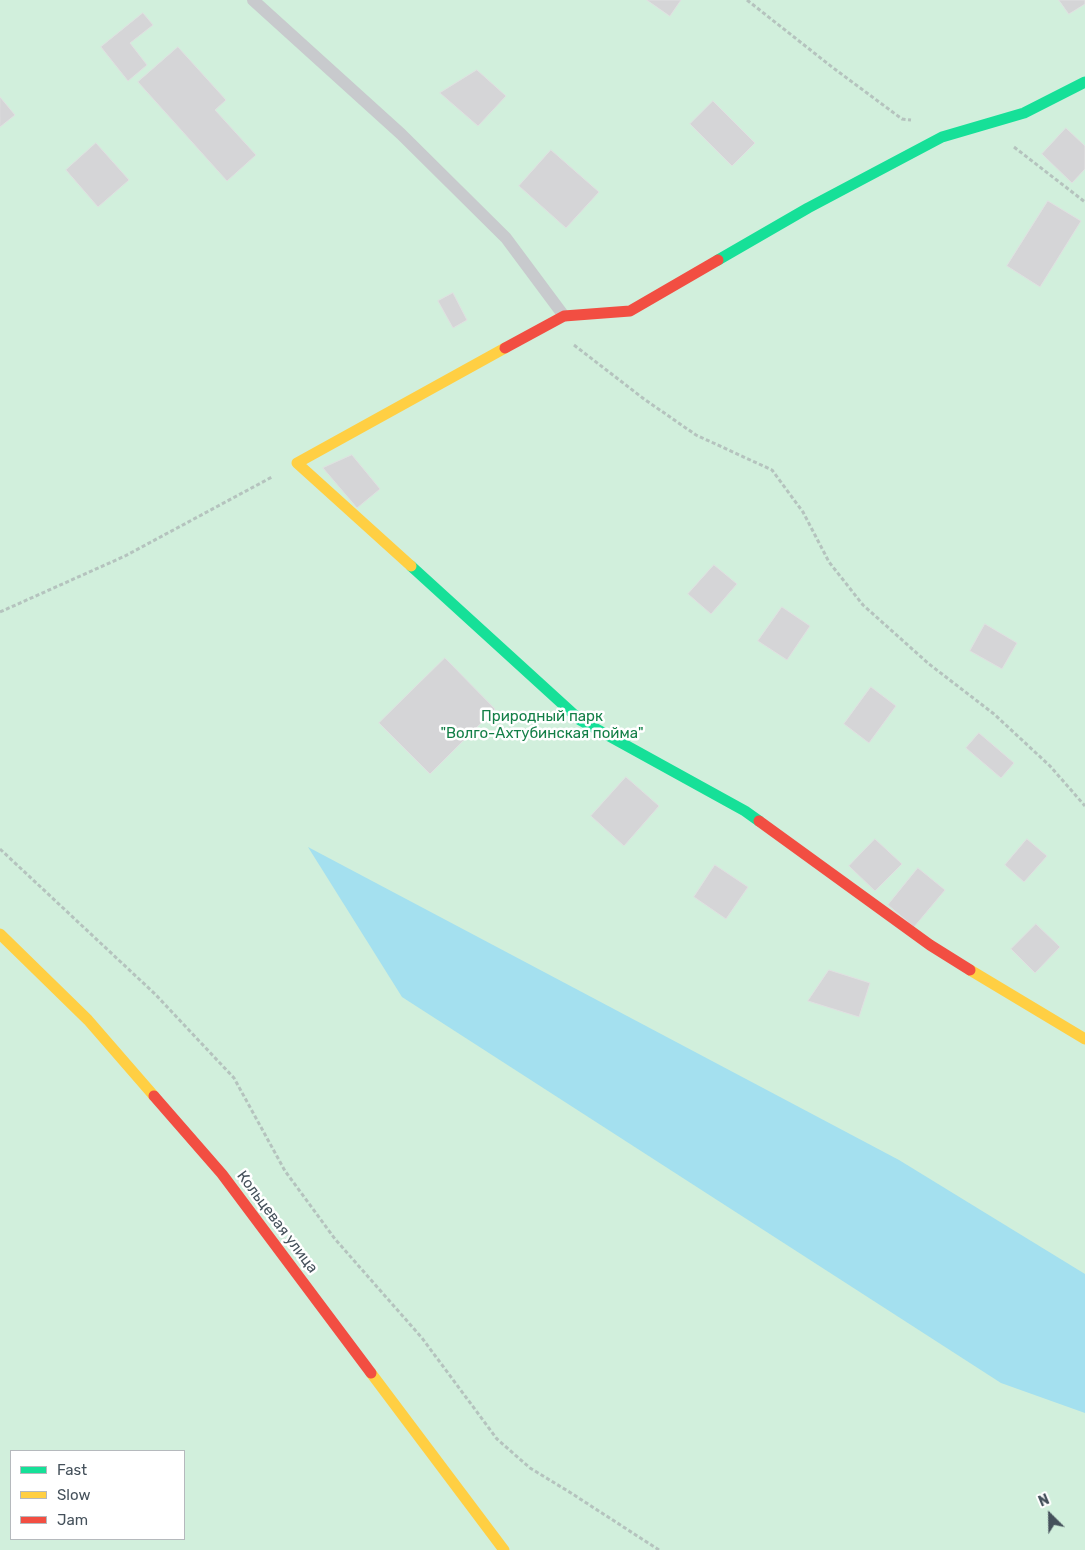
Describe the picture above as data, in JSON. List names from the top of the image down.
{
  "streets": {
    "street": ["Кольцевая улица"]
  },
  "parks": ["Природный парк \"Волго-Ахтубинская пойма\""],
  "legend": ["Fast", "Slow", "Jam"],
  "north": "top left"
}
